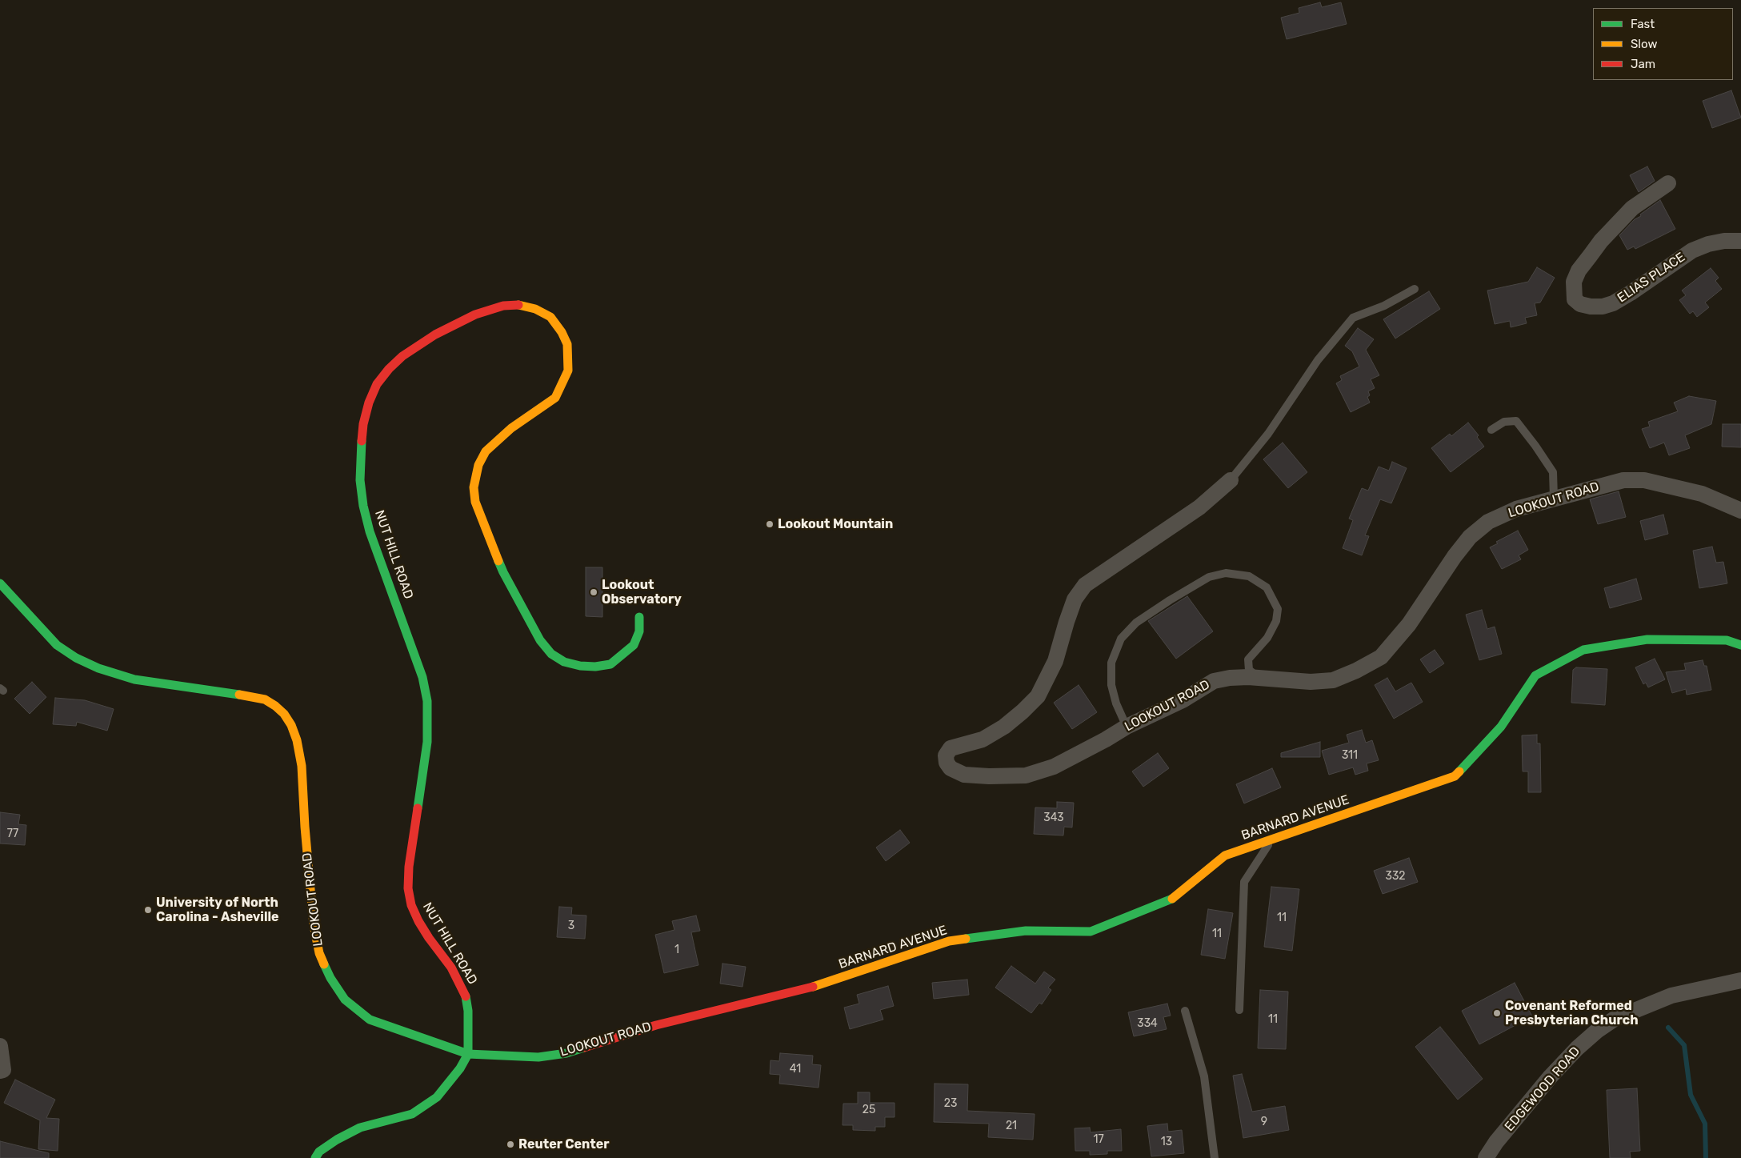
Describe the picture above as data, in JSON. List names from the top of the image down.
{
  "streets": {
    "street": [
      "ELIAS PLACE",
      "LOOKOUT ROAD",
      "NUT HILL ROAD",
      "BARNARD AVENUE",
      "EDGEWOOD ROAD"
    ]
  },
  "crossings": [
    ["LOOKOUT ROAD", "NUT HILL ROAD"],
    ["LOOKOUT ROAD", "BARNARD AVENUE"]
  ],
  "places": [
    "Lookout Mountain",
    "Lookout Observatory",
    "University of North Carolina - Asheville",
    "Covenant Reformed Presbyterian Church",
    "Reuter Center"
  ],
  "house_numbers": [
    "311",
    "343",
    "77",
    "332",
    "11",
    "3",
    "11",
    "1",
    "11",
    "334",
    "41",
    "23",
    "25",
    "9",
    "21",
    "17",
    "13"
  ],
  "legend": ["Fast", "Slow", "Jam"]
}
